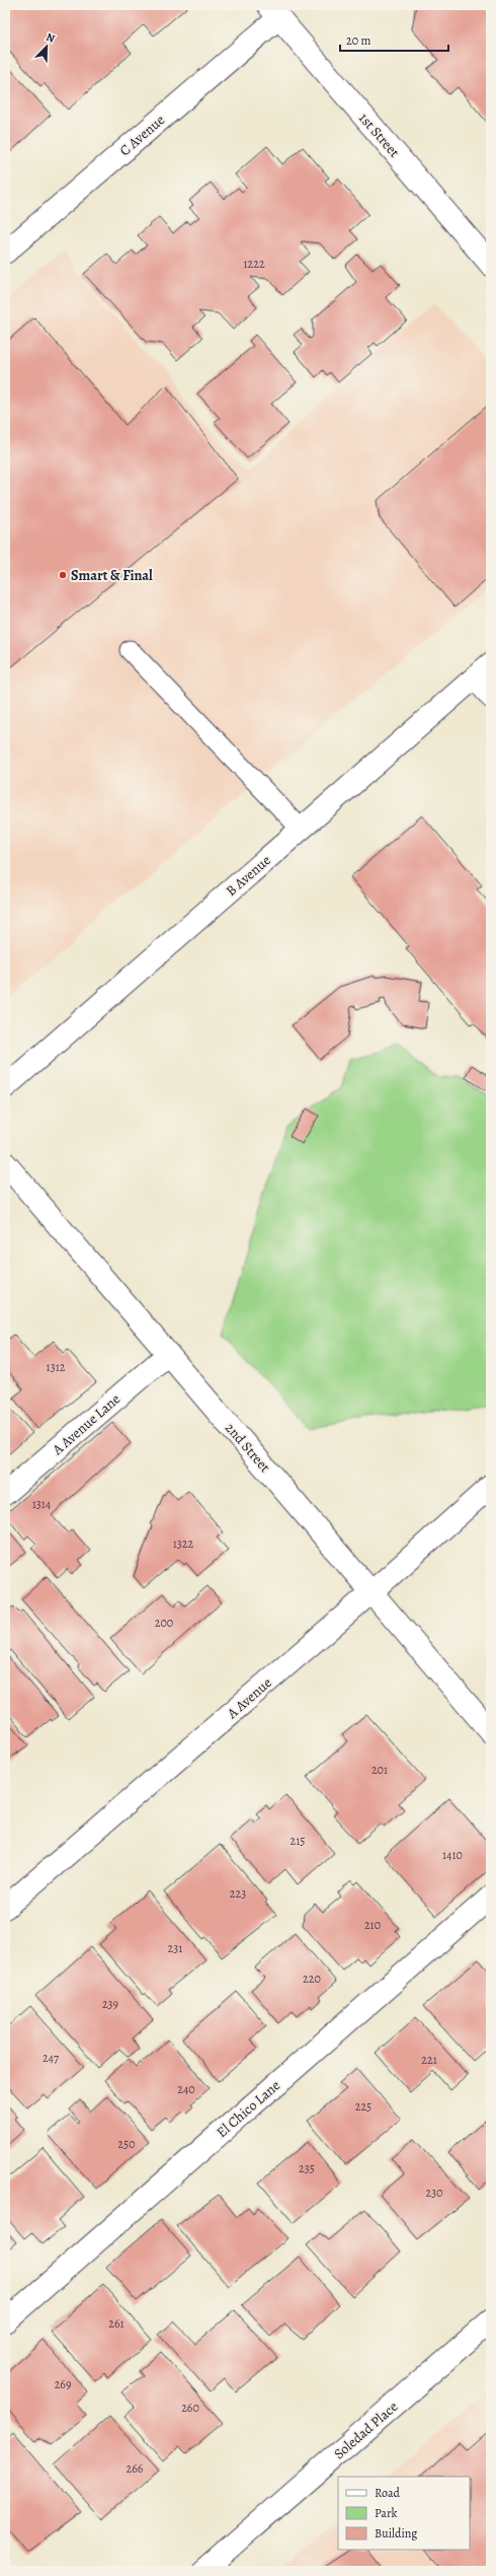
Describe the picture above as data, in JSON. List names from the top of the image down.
{
  "streets": {
    "street": [
      "C Avenue",
      "1st Street",
      "B Avenue",
      "A Avenue Lane",
      "2nd Street",
      "A Avenue",
      "El Chico Lane",
      "Soledad Place"
    ]
  },
  "crossings": [
    ["C Avenue", "1st Street"],
    ["A Avenue Lane", "2nd Street"],
    ["2nd Street", "A Avenue"]
  ],
  "places": ["Smart & Final"],
  "house_numbers": [
    "1222",
    "1312",
    "1314",
    "1322",
    "200",
    "201",
    "215",
    "1410",
    "223",
    "210",
    "231",
    "220",
    "239",
    "247",
    "221",
    "240",
    "225",
    "250",
    "235",
    "230",
    "261",
    "269",
    "260",
    "266"
  ],
  "legend": ["Road", "Park", "Building"],
  "scale_bar": "20 m",
  "north": "top right"
}
